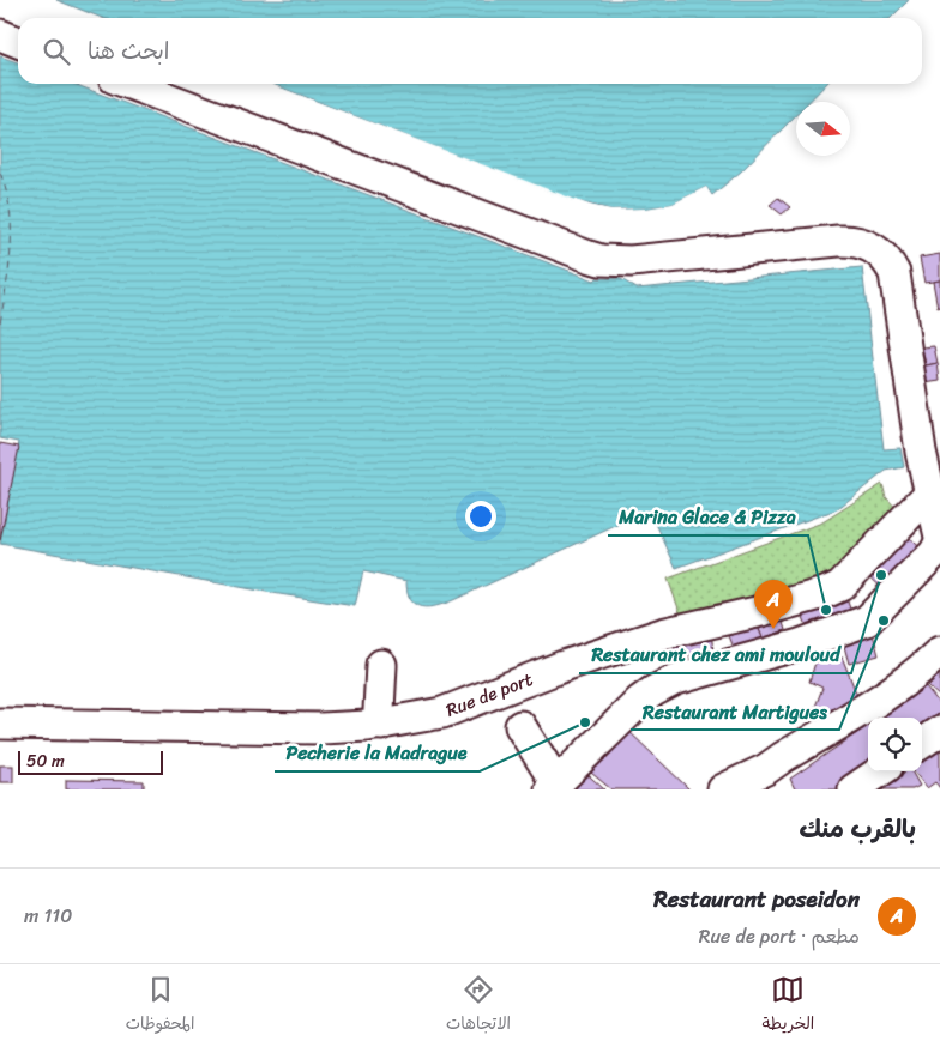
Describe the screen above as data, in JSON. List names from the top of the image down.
{
  "streets": {
    "street": ["Rue de port"]
  },
  "places": [
    "Restaurant chez ami mouloud",
    "Marina Glace & Pizza",
    "Restaurant Martigues",
    "Pecherie la Madrague"
  ],
  "scale_bar": "50 m",
  "north": "right",
  "page": {
    "search": "ابحث هنا",
    "pins": "A",
    "scale": "50 m",
    "heading": "بالقرب منك",
    "list": [
      {
        "mark": "A",
        "name": "Restaurant poseidon",
        "note": "مطعم · Rue de port",
        "value": "110 m"
      }
    ],
    "nav": ["الخريطة", "الاتجاهات", "المحفوظات"]
  }
}
